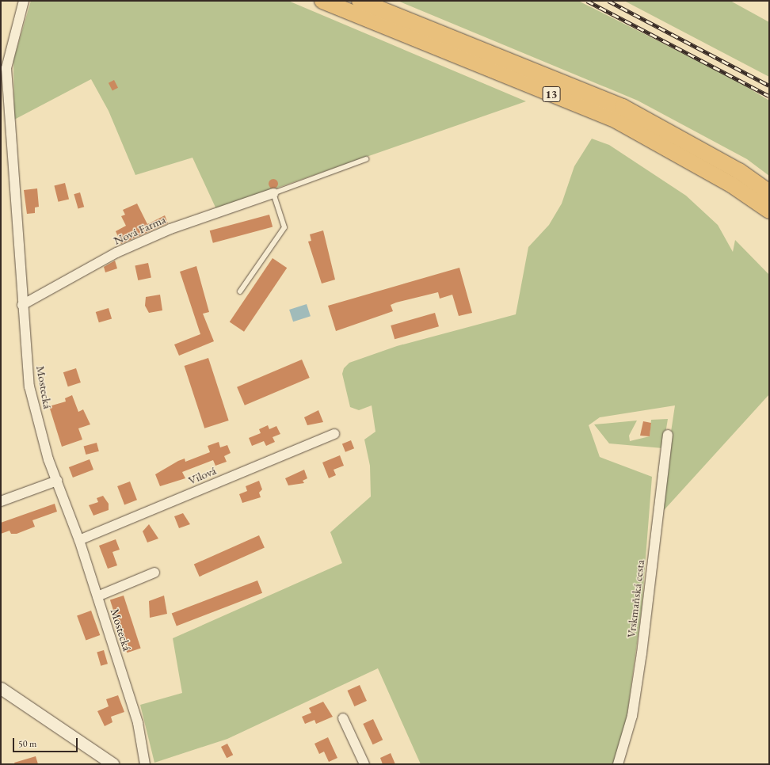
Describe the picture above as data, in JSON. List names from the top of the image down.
{
  "streets": {
    "highway": ["13"],
    "street": [
      "Nová Farma",
      "Mostecká",
      "Vilová",
      "Vrskmaňská cesta"
    ]
  },
  "crossings": [
    ["Nová Farma", "Mostecká"],
    ["Mostecká", "Vilová"]
  ],
  "scale_bar": "50 m"
}
